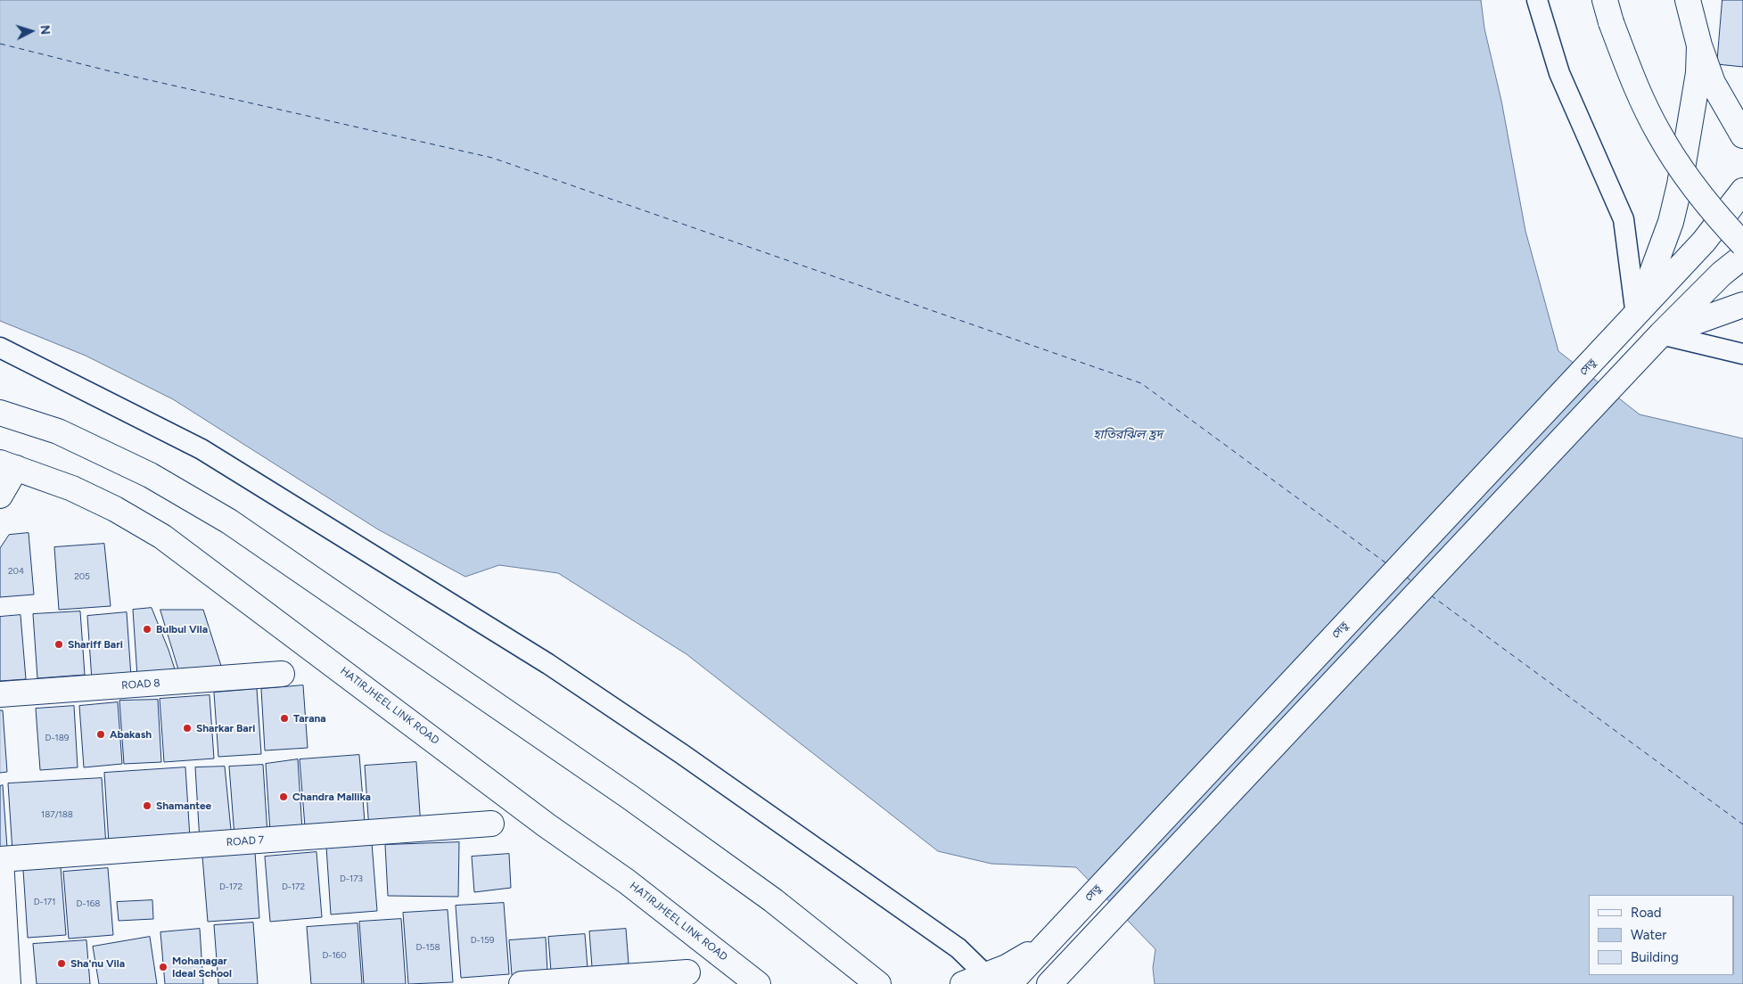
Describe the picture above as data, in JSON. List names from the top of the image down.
{
  "streets": {
    "main road": [
      "সেতু",
      "ROAD 8",
      "HATIRJHEEL LINK ROAD",
      "ROAD 7"
    ]
  },
  "water": ["হাতিরঝিল হ্রদ"],
  "places": [
    "Bulbul Vila",
    "Shariff Bari",
    "Tarana",
    "Sharkar Bari",
    "Abakash",
    "Chandra Mallika",
    "Shamantee",
    "Sha'nu Vila",
    "Mohanagar Ideal School"
  ],
  "house_numbers": [
    "204",
    "205",
    "D-189",
    "187/188",
    "D-173",
    "D-172",
    "D-172",
    "D-171",
    "D-168",
    "D-159",
    "D-158",
    "D-160"
  ],
  "legend": ["Road", "Water", "Building"],
  "north": "right"
}
